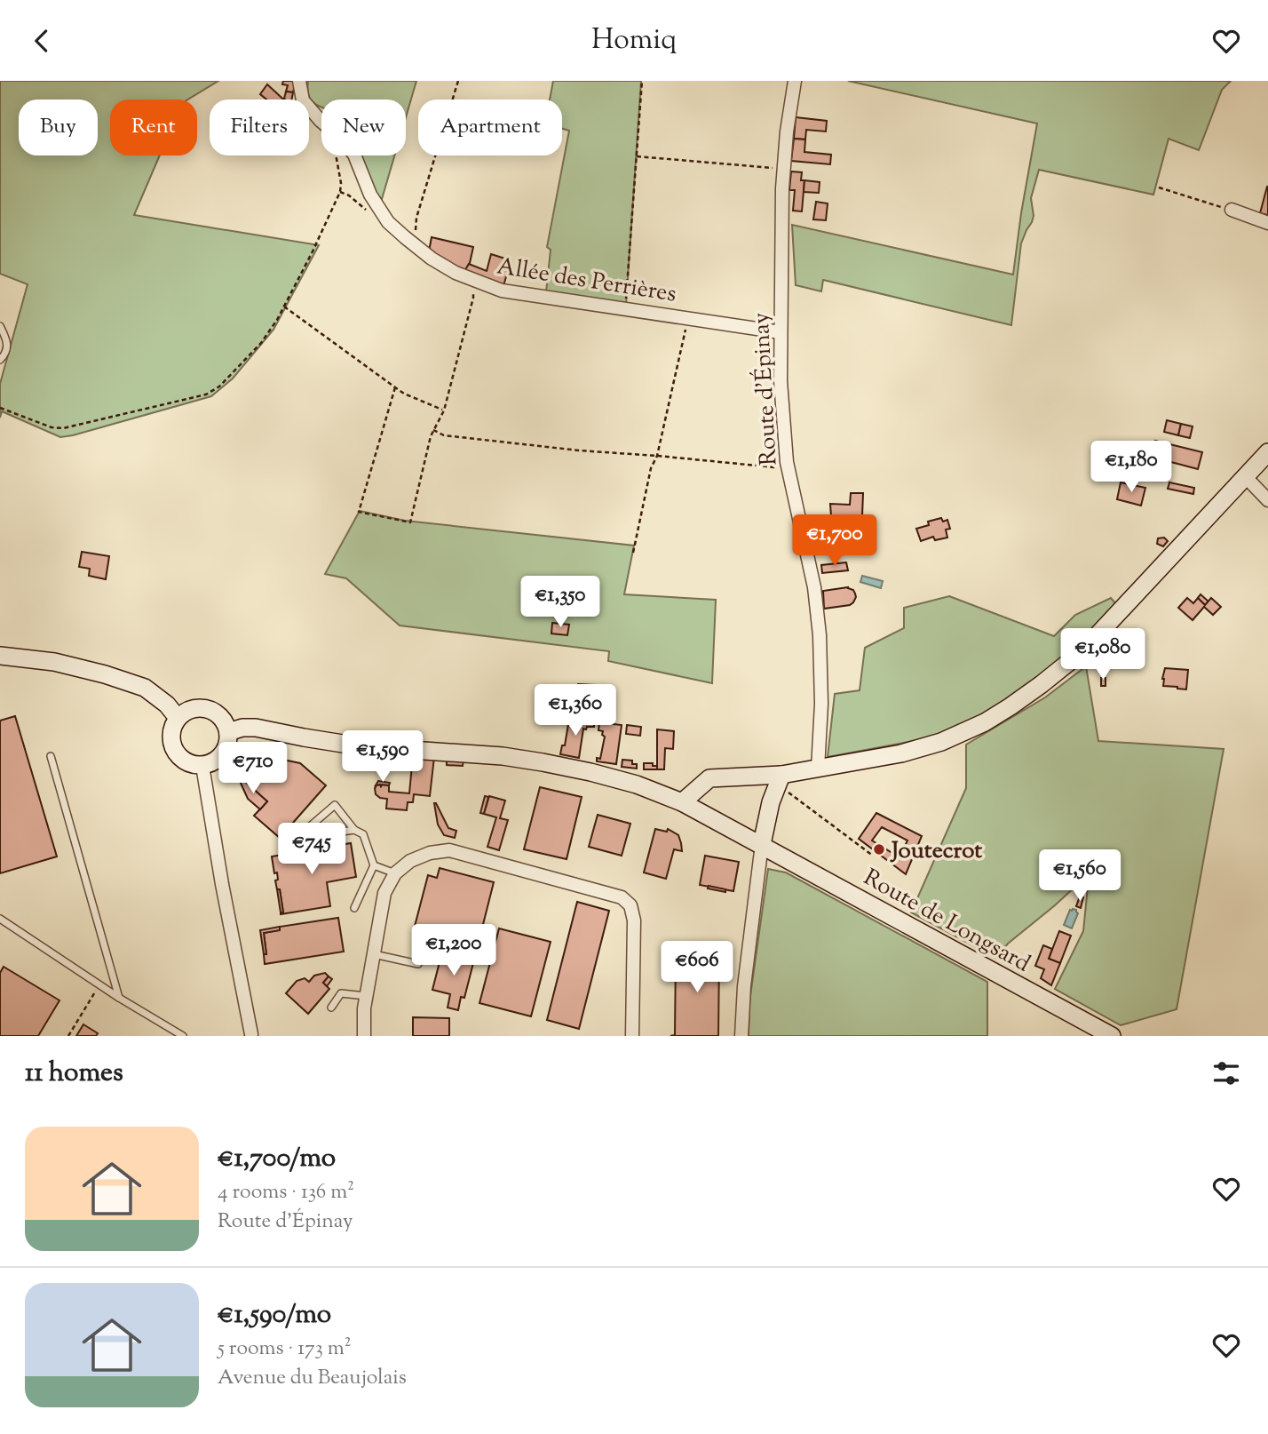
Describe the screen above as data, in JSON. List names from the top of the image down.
{
  "streets": {
    "main road": ["Route de Longsard"],
    "street": ["Allée des Perrières", "Route d'Épinay"]
  },
  "crossings": [
    ["Allée des Perrières", "Route d'Épinay"]
  ],
  "places": ["Joutecrot"],
  "page": {
    "header": "Homiq",
    "chip": [
      "Buy",
      "Rent",
      "Filters",
      "New",
      "Apartment"
    ],
    "price": [
      "€1,180",
      "€1,700",
      "€1,350",
      "€1,080",
      "€1,360",
      "€1,590",
      "€710",
      "€745",
      "€1,560",
      "€1,200",
      "€606"
    ],
    "heading": "11 homes",
    "list": [
      {
        "name": "€1,700/mo",
        "note": "4 rooms · 136 m² · Route d'Épinay"
      },
      {
        "name": "€1,590/mo",
        "note": "5 rooms · 173 m² · Avenue du Beaujolais"
      }
    ]
  }
}
